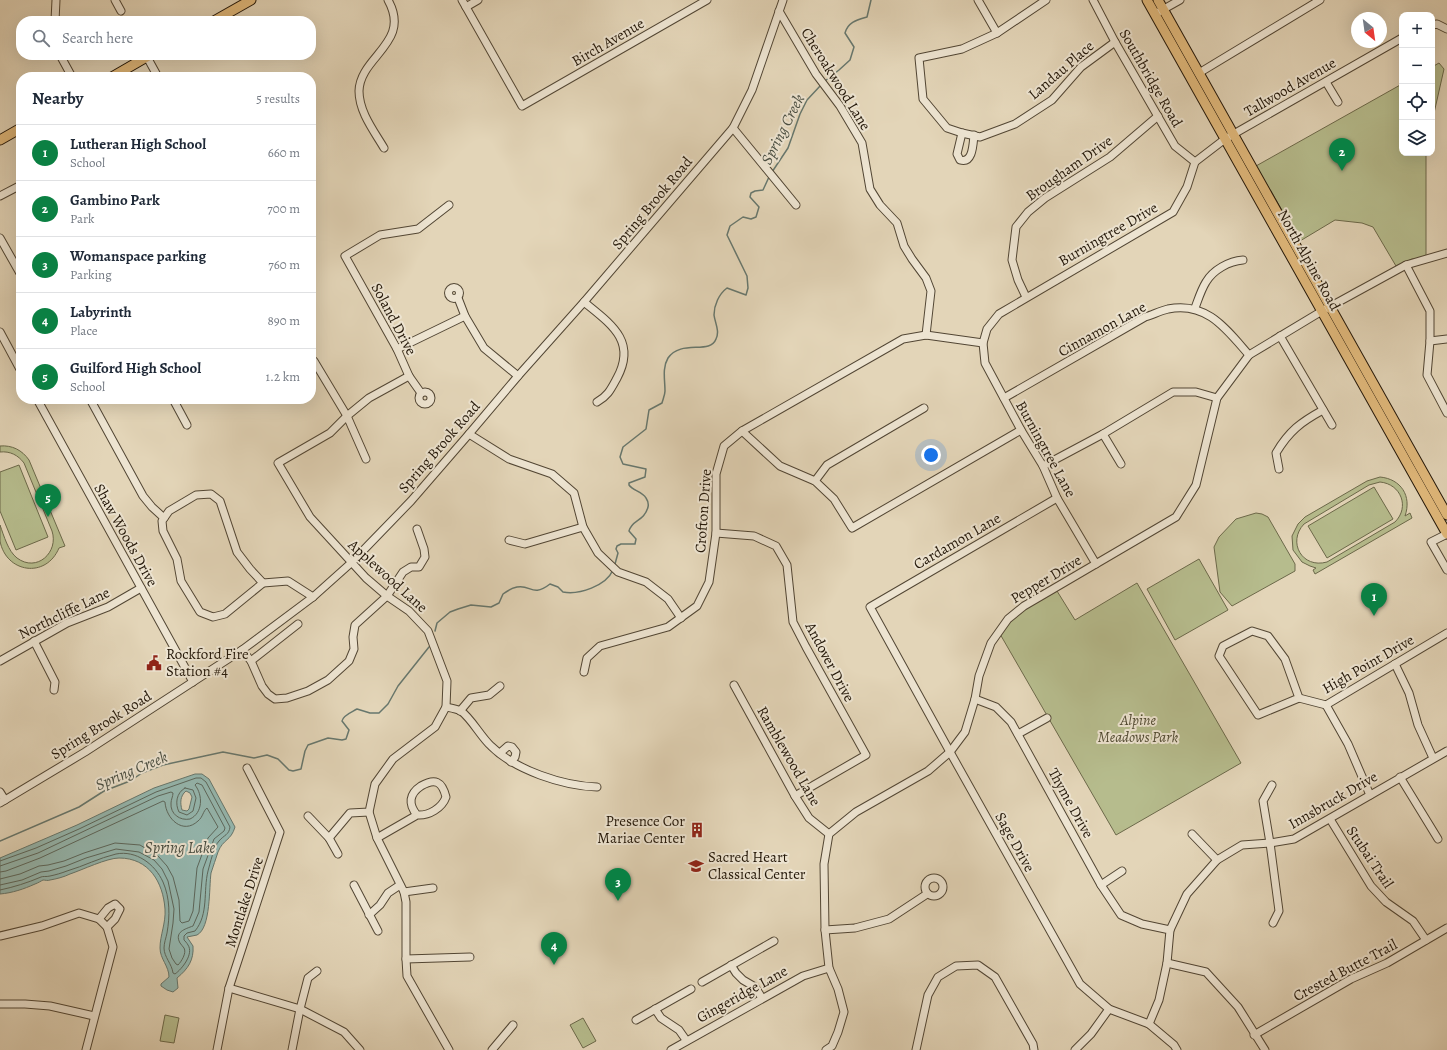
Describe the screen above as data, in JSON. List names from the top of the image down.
{
  "streets": {
    "main road": ["North Alpine Road"],
    "street": [
      "Birch Avenue",
      "Landau Place",
      "Southbridge Road",
      "Cheroakwood Lane",
      "Tallwood Avenue",
      "Brougham Drive",
      "Spring Brook Road",
      "Burningtree Drive",
      "Soland Drive",
      "Cinnamon Lane",
      "Burningtree Lane",
      "Crofton Drive",
      "Shaw Woods Drive",
      "Cardamon Lane",
      "Applewood Lane",
      "Pepper Drive",
      "Northcliffe Lane",
      "Andover Drive",
      "High Point Drive",
      "Ramblewood Lane",
      "Innsbruck Drive",
      "Thyme Drive",
      "Sage Drive",
      "Stubai Trail",
      "Montlake Drive",
      "Crested Butte Trail",
      "Gingeridge Lane"
    ]
  },
  "crossings": [
    ["Landau Place", "Southbridge Road"],
    ["Southbridge Road", "Brougham Drive"],
    ["Southbridge Road", "Burningtree Drive"],
    ["Cheroakwood Lane", "Spring Brook Road"],
    ["Cheroakwood Lane", "Crofton Drive"],
    ["Tallwood Avenue", "North Alpine Road"],
    ["Brougham Drive", "Burningtree Drive"],
    ["Spring Brook Road", "Shaw Woods Drive"],
    ["Spring Brook Road", "Applewood Lane"],
    ["Burningtree Drive", "Burningtree Lane"],
    ["Burningtree Drive", "Crofton Drive"],
    ["North Alpine Road", "Pepper Drive"],
    ["Cinnamon Lane", "Burningtree Lane"],
    ["Burningtree Lane", "Crofton Drive"],
    ["Burningtree Lane", "Cardamon Lane"],
    ["Burningtree Lane", "Pepper Drive"],
    ["Crofton Drive", "Andover Drive"],
    ["Shaw Woods Drive", "Northcliffe Lane"],
    ["Cardamon Lane", "Sage Drive"],
    ["Pepper Drive", "Ramblewood Lane"],
    ["Pepper Drive", "Thyme Drive"],
    ["Pepper Drive", "Sage Drive"],
    ["Andover Drive", "Ramblewood Lane"],
    ["Innsbruck Drive", "Thyme Drive"],
    ["Innsbruck Drive", "Sage Drive"],
    ["Innsbruck Drive", "Stubai Trail"],
    ["Stubai Trail", "Crested Butte Trail"]
  ],
  "water": ["Spring Creek", "Spring Lake"],
  "parks": ["Alpine Meadows Park"],
  "places": {
    "public building": ["Rockford Fire Station #4"],
    "building": ["Presence Cor Mariae Center"],
    "school or university": ["Sacred Heart Classical Center"]
  },
  "north": "bottom right",
  "page": {
    "map_buttons": ["+", "−"],
    "search": "Search here",
    "heading": ["Nearby", "5 results"],
    "list": [
      {
        "mark": "1",
        "name": "Lutheran High School",
        "note": "School",
        "value": "660 m"
      },
      {
        "mark": "2",
        "name": "Gambino Park",
        "note": "Park",
        "value": "700 m"
      },
      {
        "mark": "3",
        "name": "Womanspace parking",
        "note": "Parking",
        "value": "760 m"
      },
      {
        "mark": "4",
        "name": "Labyrinth",
        "note": "Place",
        "value": "890 m"
      },
      {
        "mark": "5",
        "name": "Guilford High School",
        "note": "School",
        "value": "1.2 km"
      }
    ],
    "pins": [
      "2",
      "5",
      "1",
      "3",
      "4"
    ]
  }
}
